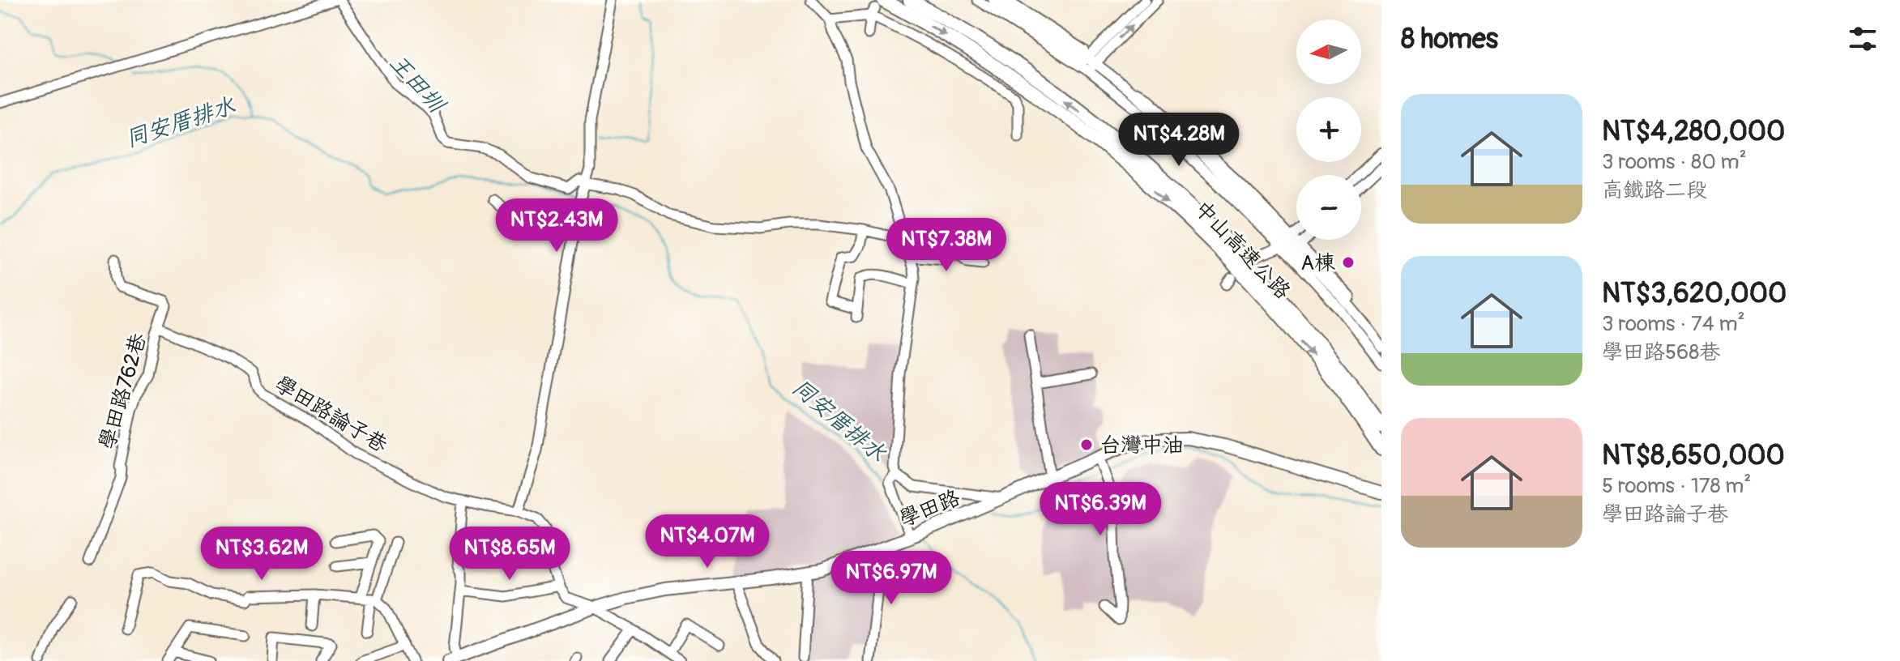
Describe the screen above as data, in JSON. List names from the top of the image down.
{
  "streets": {
    "highway": ["中山高速公路"],
    "main road": ["學田路"],
    "street": ["學田路762巷", "學田路論子巷"]
  },
  "crossings": [
    ["學田路762巷", "學田路論子巷"]
  ],
  "water": ["王田圳", "同安厝排水"],
  "places": ["A棟", "台灣中油"],
  "north": "left",
  "page": {
    "heading": "8 homes",
    "map_buttons": ["+", "−"],
    "list": [
      {
        "name": "NT$4,280,000",
        "note": "3 rooms · 80 m² · 高鐵路二段"
      },
      {
        "name": "NT$3,620,000",
        "note": "3 rooms · 74 m² · 學田路568巷"
      },
      {
        "name": "NT$8,650,000",
        "note": "5 rooms · 178 m² · 學田路論子巷"
      }
    ],
    "price": [
      "NT$4.28M",
      "NT$2.43M",
      "NT$7.38M",
      "NT$6.39M",
      "NT$4.07M",
      "NT$3.62M",
      "NT$8.65M",
      "NT$6.97M"
    ]
  }
}
